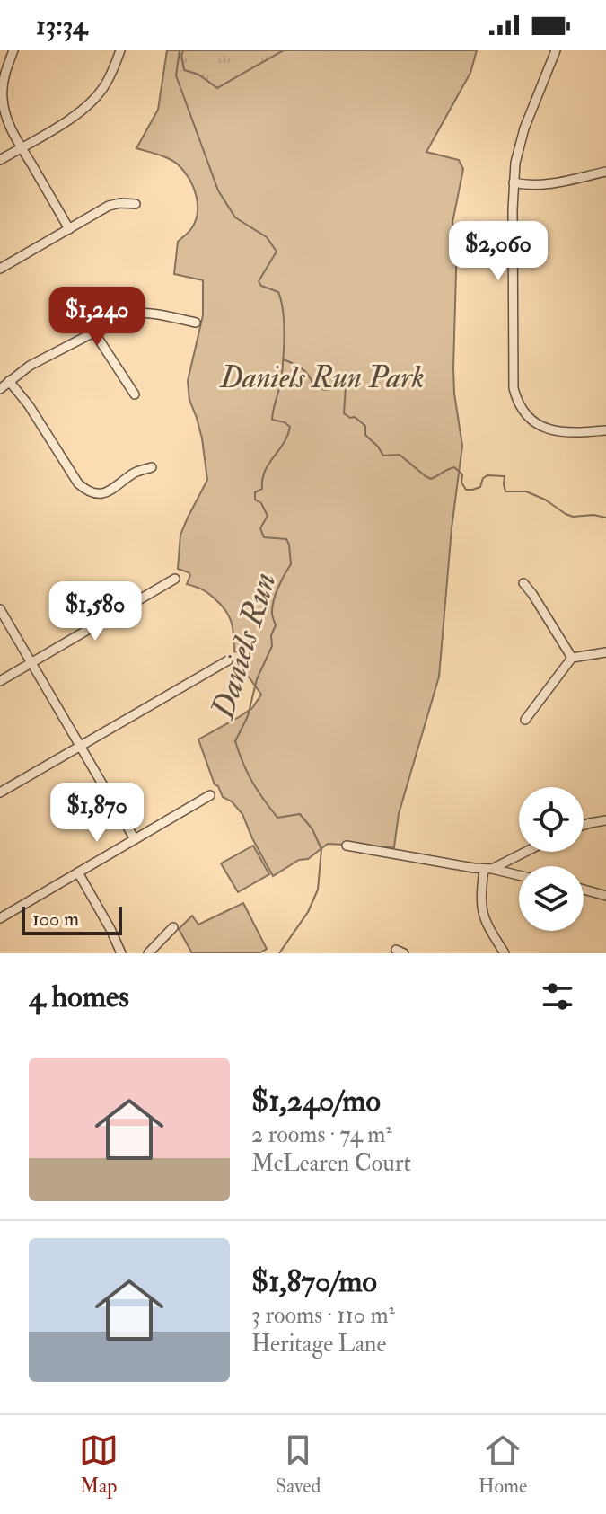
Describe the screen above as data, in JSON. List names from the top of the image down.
{
  "water": ["Daniels Run"],
  "parks": ["Daniels Run Park"],
  "scale_bar": "100 m",
  "page": {
    "status": "13:34",
    "price": [
      "$2,060",
      "$1,240",
      "$1,580",
      "$1,870"
    ],
    "scale": "100 m",
    "heading": "4 homes",
    "list": [
      {
        "name": "$1,240/mo",
        "note": "2 rooms · 74 m² · McLearen Court"
      },
      {
        "name": "$1,870/mo",
        "note": "3 rooms · 110 m² · Heritage Lane"
      }
    ],
    "tabs": ["Map", "Saved", "Home"]
  }
}
